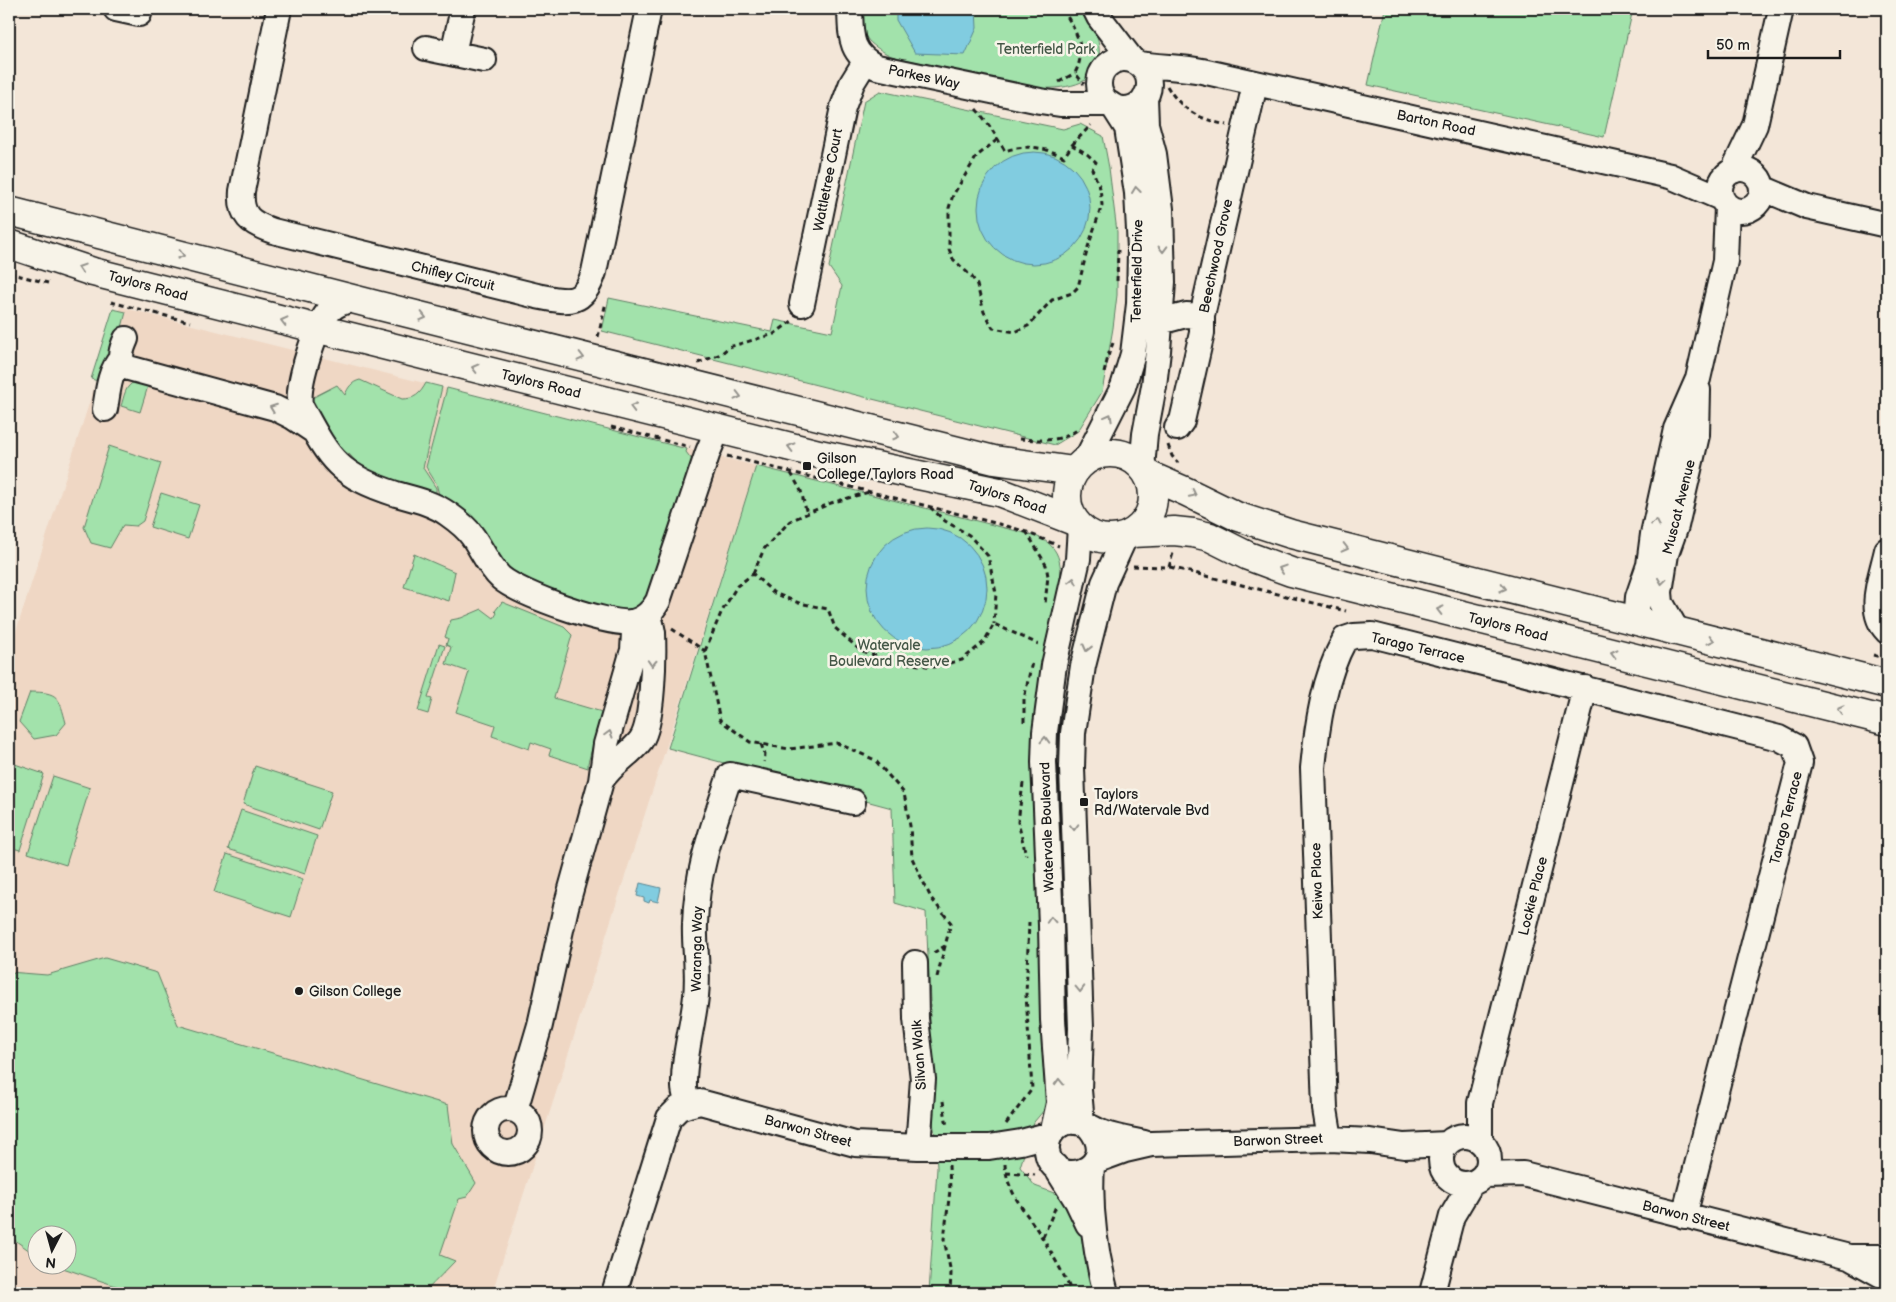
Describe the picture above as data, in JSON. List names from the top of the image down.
{
  "streets": {
    "main road": ["Taylors Road"],
    "street": [
      "Parkes Way",
      "Barton Road",
      "Wattletree Court",
      "Beechwood Grove",
      "Tenterfield Drive",
      "Chifley Circuit",
      "Muscat Avenue",
      "Tarago Terrace",
      "Watervale Boulevard",
      "Keiwa Place",
      "Lockie Place",
      "Waranga Way",
      "Silvan Walk",
      "Barwon Street"
    ]
  },
  "crossings": [
    ["Parkes Way", "Barton Road"],
    ["Parkes Way", "Wattletree Court"],
    ["Parkes Way", "Tenterfield Drive"],
    ["Barton Road", "Beechwood Grove"],
    ["Barton Road", "Tenterfield Drive"],
    ["Barton Road", "Muscat Avenue"],
    ["Beechwood Grove", "Tenterfield Drive"],
    ["Tenterfield Drive", "Taylors Road"],
    ["Tenterfield Drive", "Watervale Boulevard"],
    ["Taylors Road", "Watervale Boulevard"],
    ["Tarago Terrace", "Keiwa Place"],
    ["Tarago Terrace", "Lockie Place"],
    ["Tarago Terrace", "Barwon Street"],
    ["Watervale Boulevard", "Barwon Street"],
    ["Keiwa Place", "Barwon Street"],
    ["Lockie Place", "Barwon Street"],
    ["Waranga Way", "Barwon Street"],
    ["Silvan Walk", "Barwon Street"]
  ],
  "parks": ["Tenterfield Park", "Watervale Boulevard Reserve"],
  "places": {
    "transit": ["Gilson College/Taylors Road", "Taylors Rd/Watervale Bvd"],
    "other": ["Gilson College"]
  },
  "scale_bar": "50 m",
  "north": "bottom"
}
